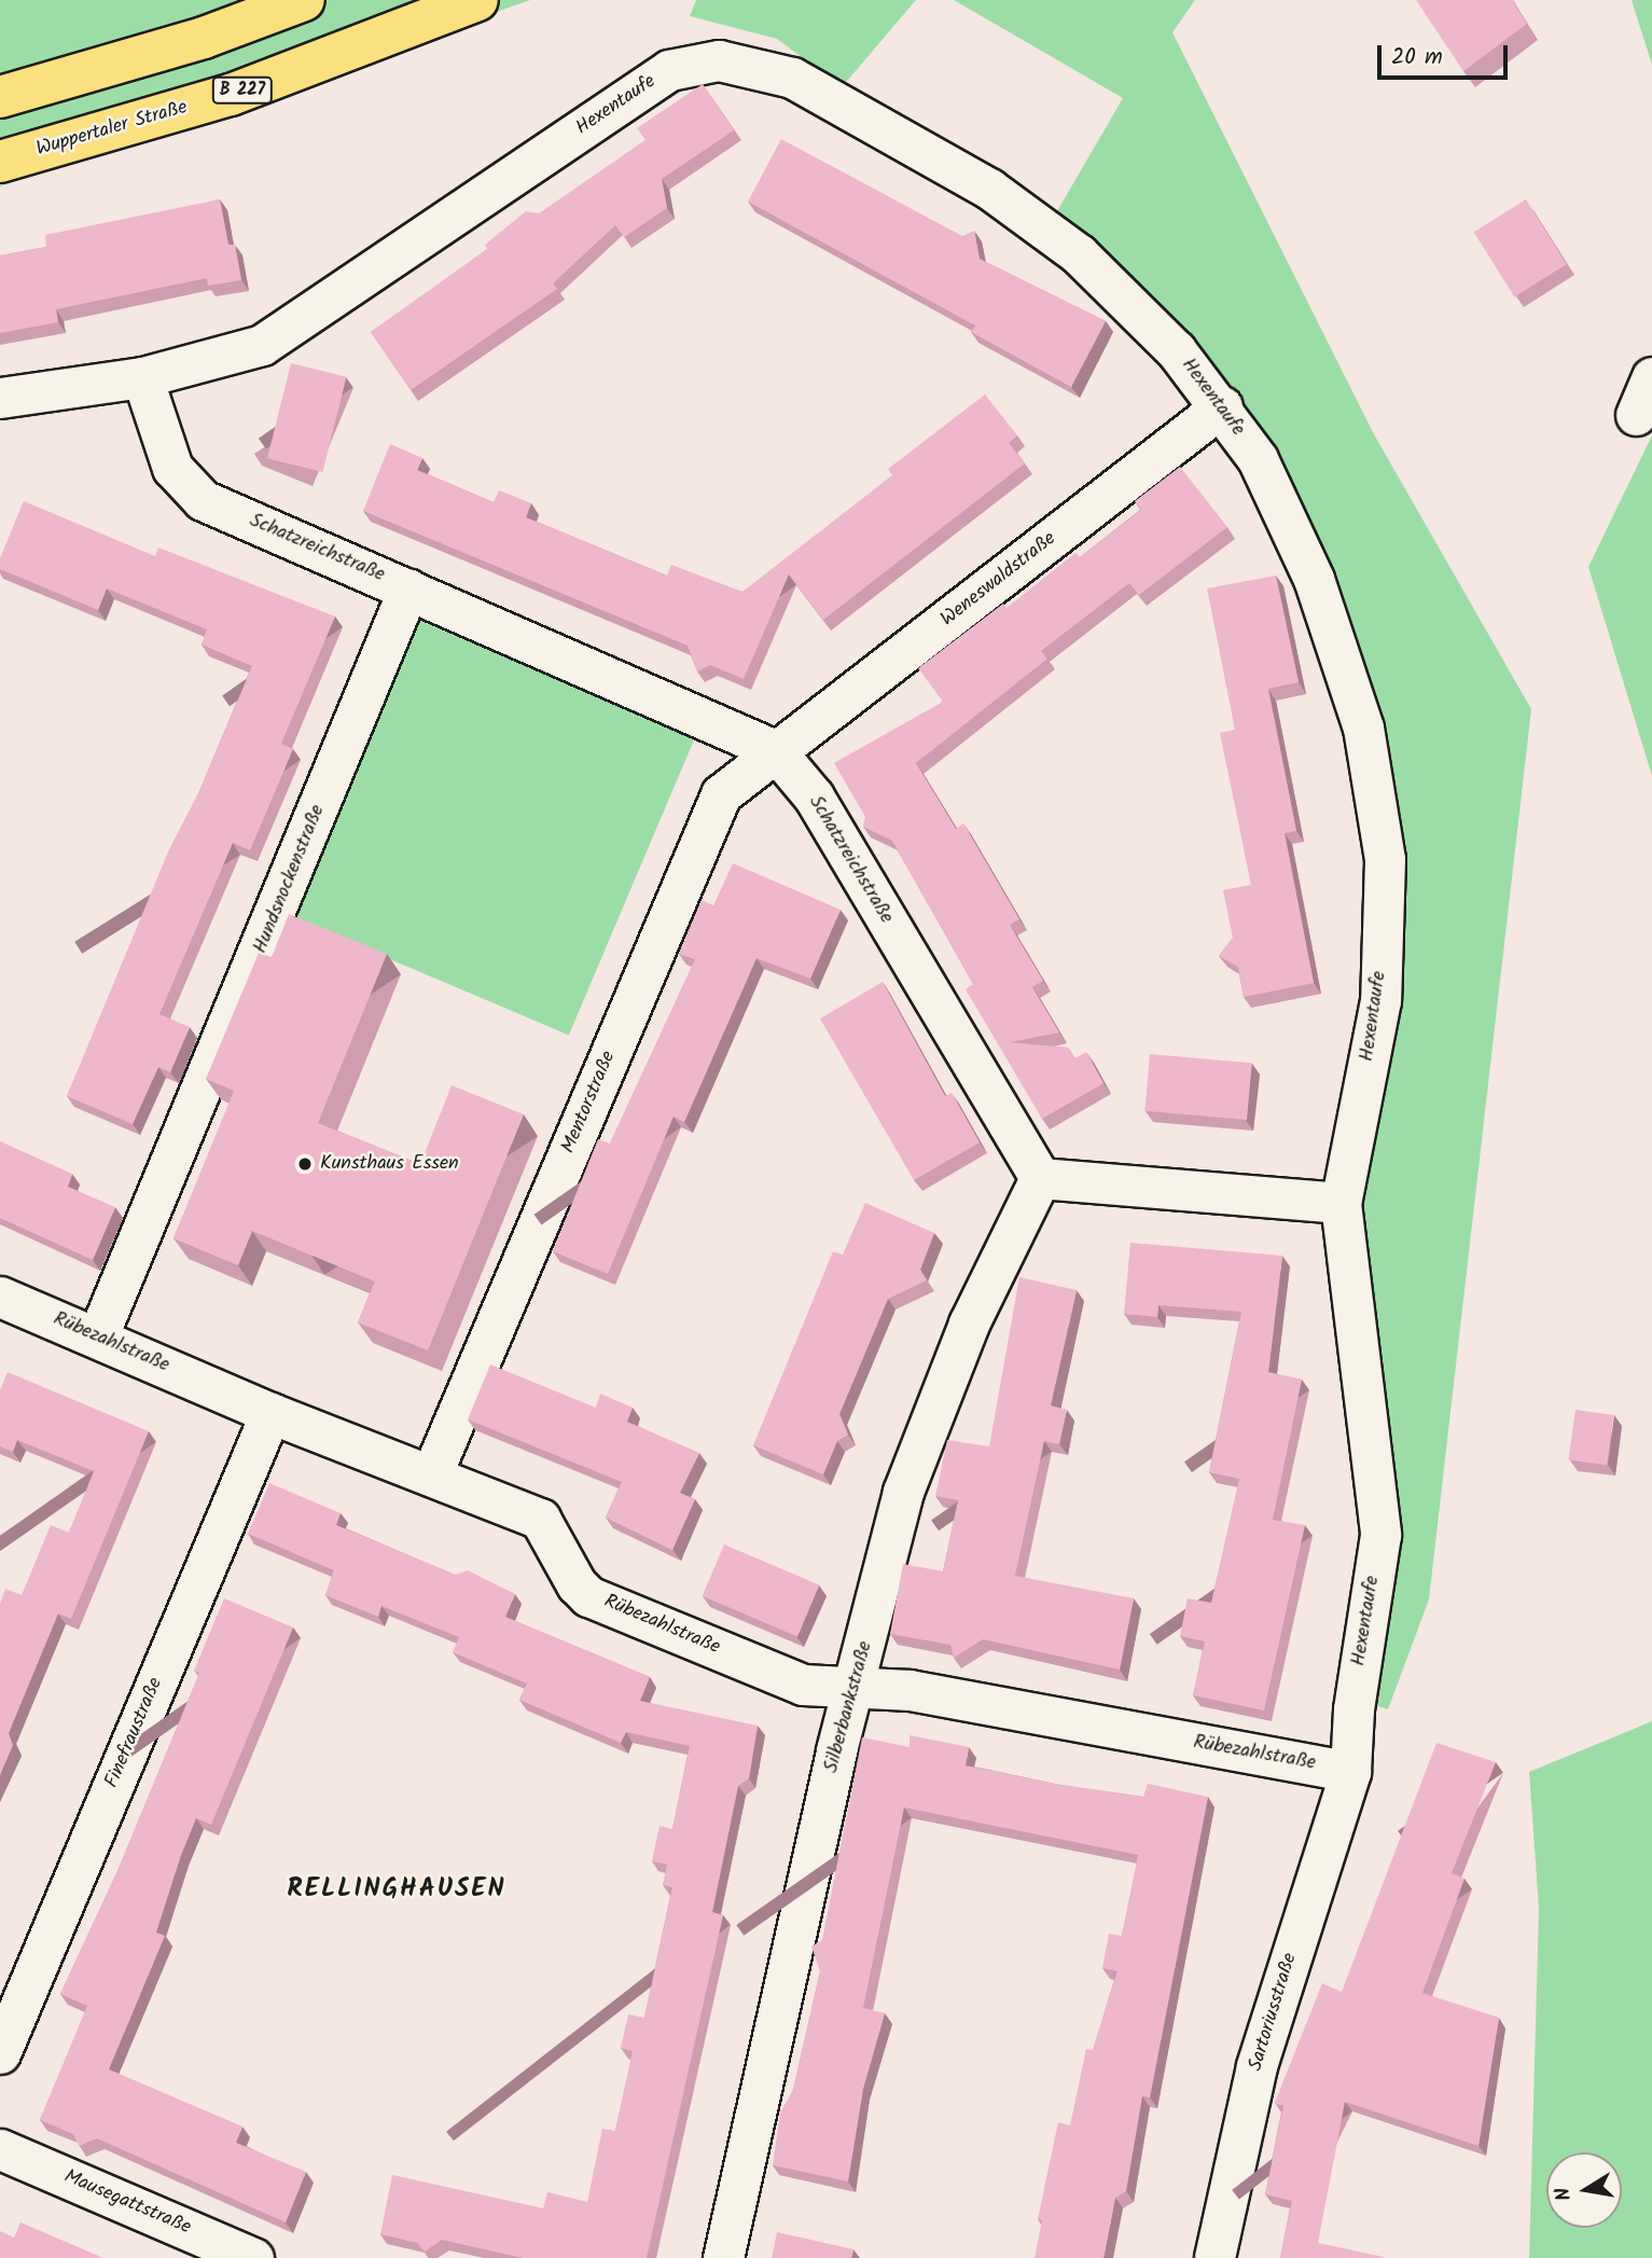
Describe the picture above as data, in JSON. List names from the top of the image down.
{
  "streets": {
    "main road": ["B 227", "Wuppertaler Straße"],
    "street": [
      "Hexentaufe",
      "Schatzreichstraße",
      "Weneswaldstraße",
      "Hundsnockenstraße",
      "Mentorstraße",
      "Rübezahlstraße",
      "Silberbankstraße",
      "Finefraustraße",
      "Sartoriusstraße",
      "Mausegattstraße"
    ]
  },
  "crossings": [
    ["Hexentaufe", "Schatzreichstraße"],
    ["Hexentaufe", "Weneswaldstraße"],
    ["Hexentaufe", "Rübezahlstraße"],
    ["Hexentaufe", "Sartoriusstraße"],
    ["Schatzreichstraße", "Weneswaldstraße"],
    ["Schatzreichstraße", "Hundsnockenstraße"],
    ["Schatzreichstraße", "Mentorstraße"],
    ["Schatzreichstraße", "Silberbankstraße"],
    ["Weneswaldstraße", "Mentorstraße"],
    ["Hundsnockenstraße", "Rübezahlstraße"],
    ["Mentorstraße", "Rübezahlstraße"],
    ["Rübezahlstraße", "Silberbankstraße"],
    ["Rübezahlstraße", "Finefraustraße"],
    ["Rübezahlstraße", "Sartoriusstraße"]
  ],
  "districts": ["RELLINGHAUSEN"],
  "places": ["Kunsthaus Essen"],
  "scale_bar": "20 m",
  "north": "left"
}
